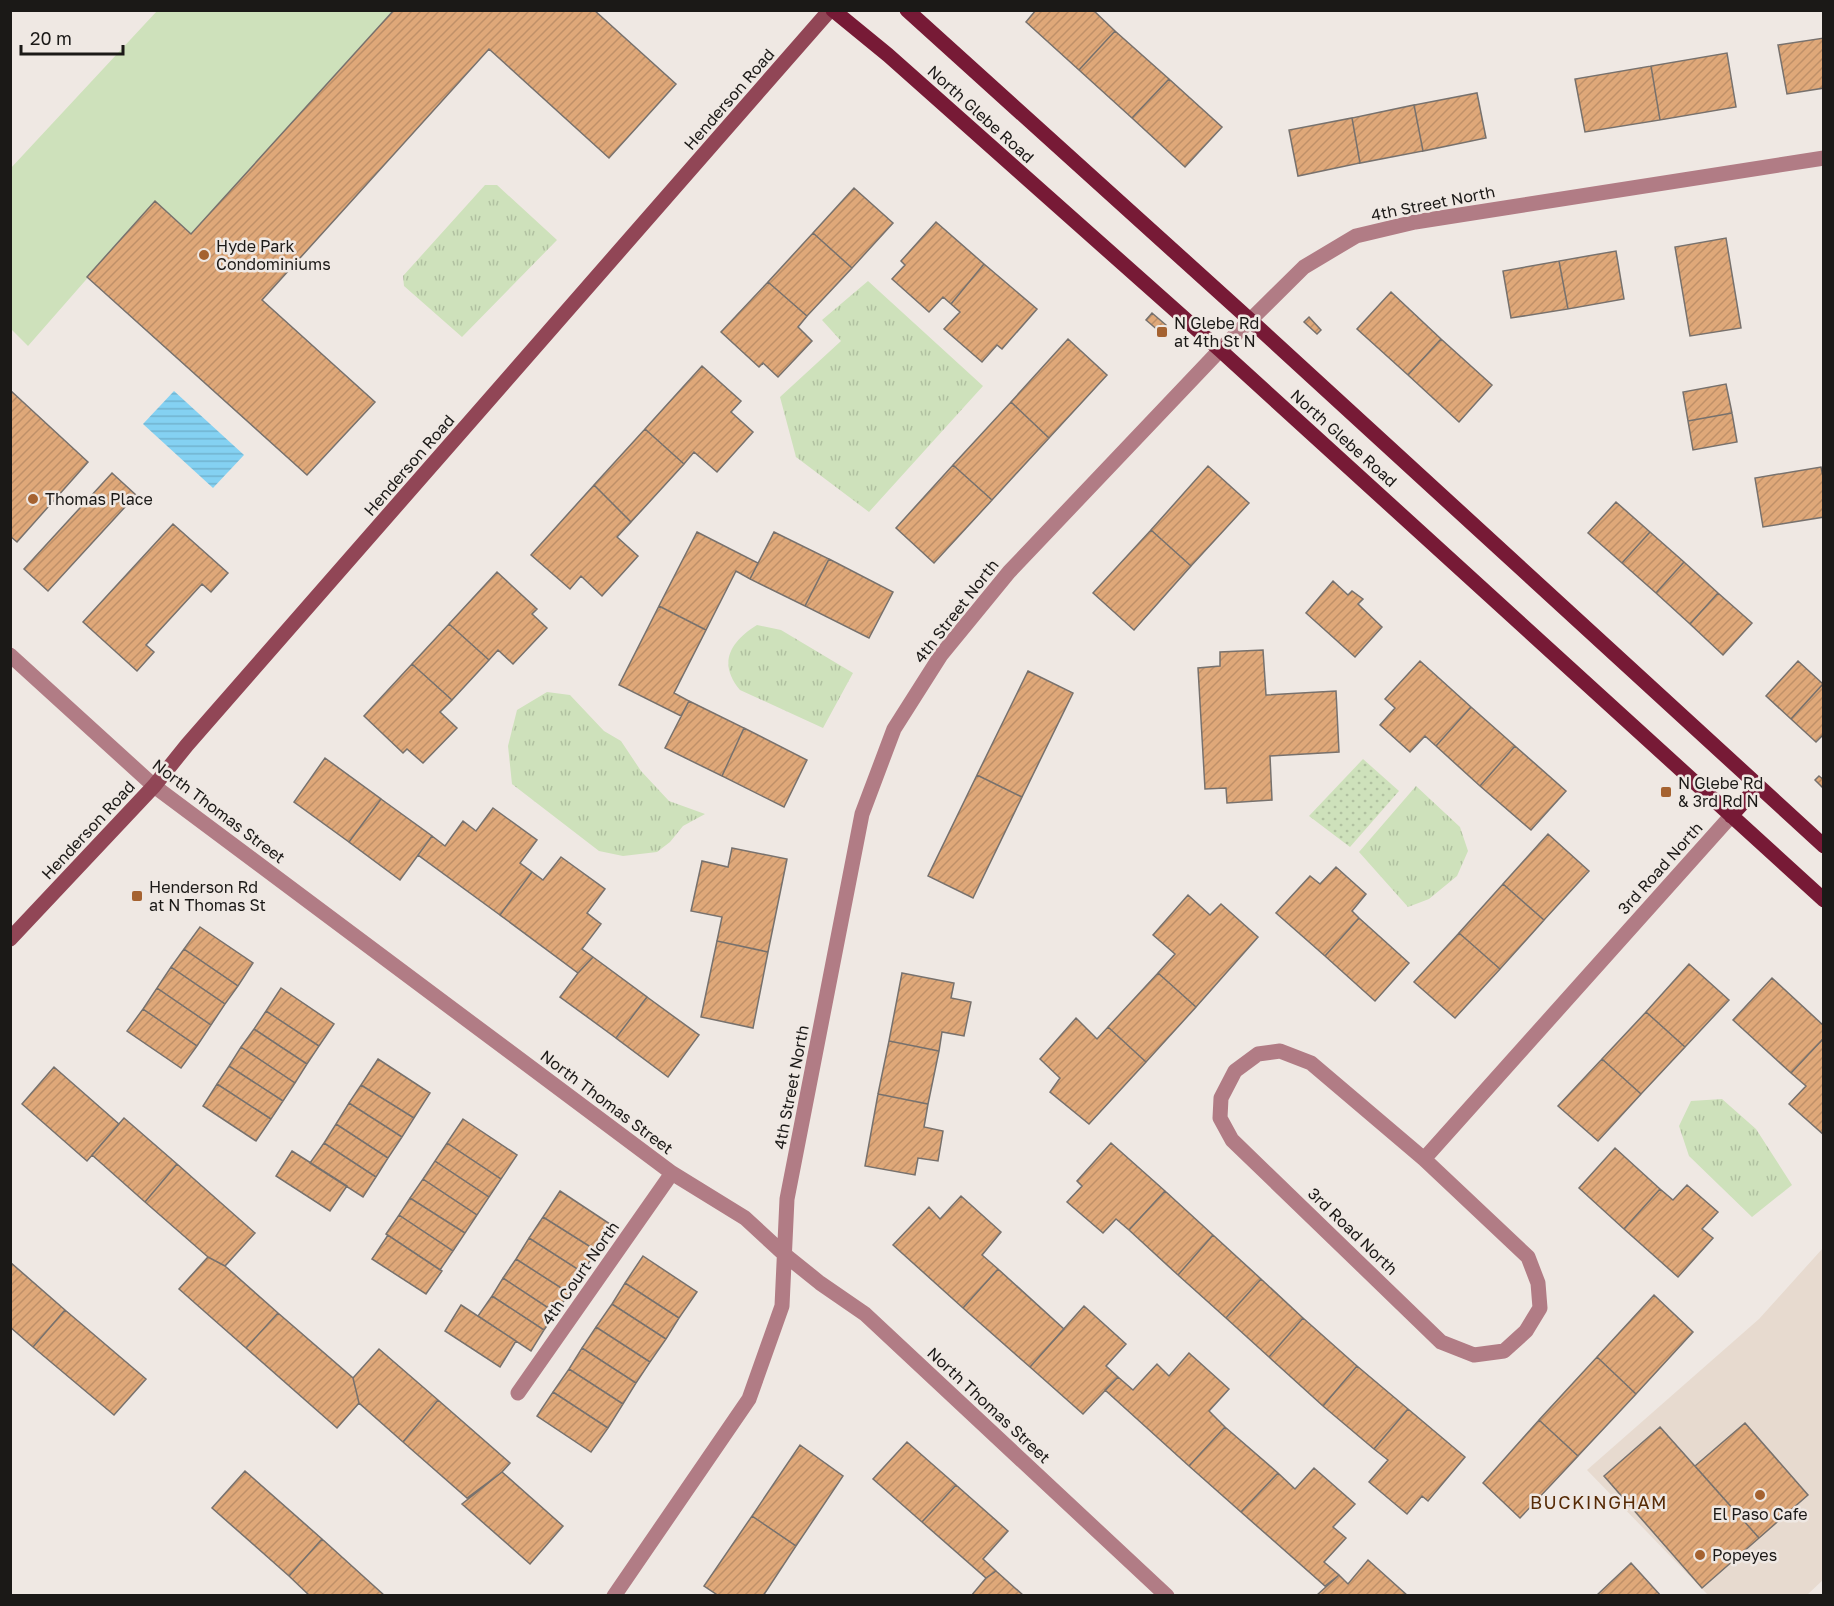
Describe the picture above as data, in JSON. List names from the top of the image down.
{
  "streets": {
    "main road": ["North Glebe Road"],
    "street": [
      "Henderson Road",
      "4th Street North",
      "North Thomas Street",
      "3rd Road North",
      "4th Court North"
    ]
  },
  "crossings": [
    ["Henderson Road", "North Glebe Road"],
    ["Henderson Road", "North Thomas Street"],
    ["North Glebe Road", "4th Street North"],
    ["North Glebe Road", "3rd Road North"],
    ["4th Street North", "North Thomas Street"],
    ["North Thomas Street", "4th Court North"]
  ],
  "districts": ["BUCKINGHAM"],
  "places": {
    "other": [
      "Hyde Park Condominiums",
      "Thomas Place",
      "El Paso Cafe",
      "Popeyes"
    ],
    "transit": ["N Glebe Rd at 4th St N", "N Glebe Rd & 3rd Rd N", "Henderson Rd at N Thomas St"]
  },
  "scale_bar": "20 m"
}
